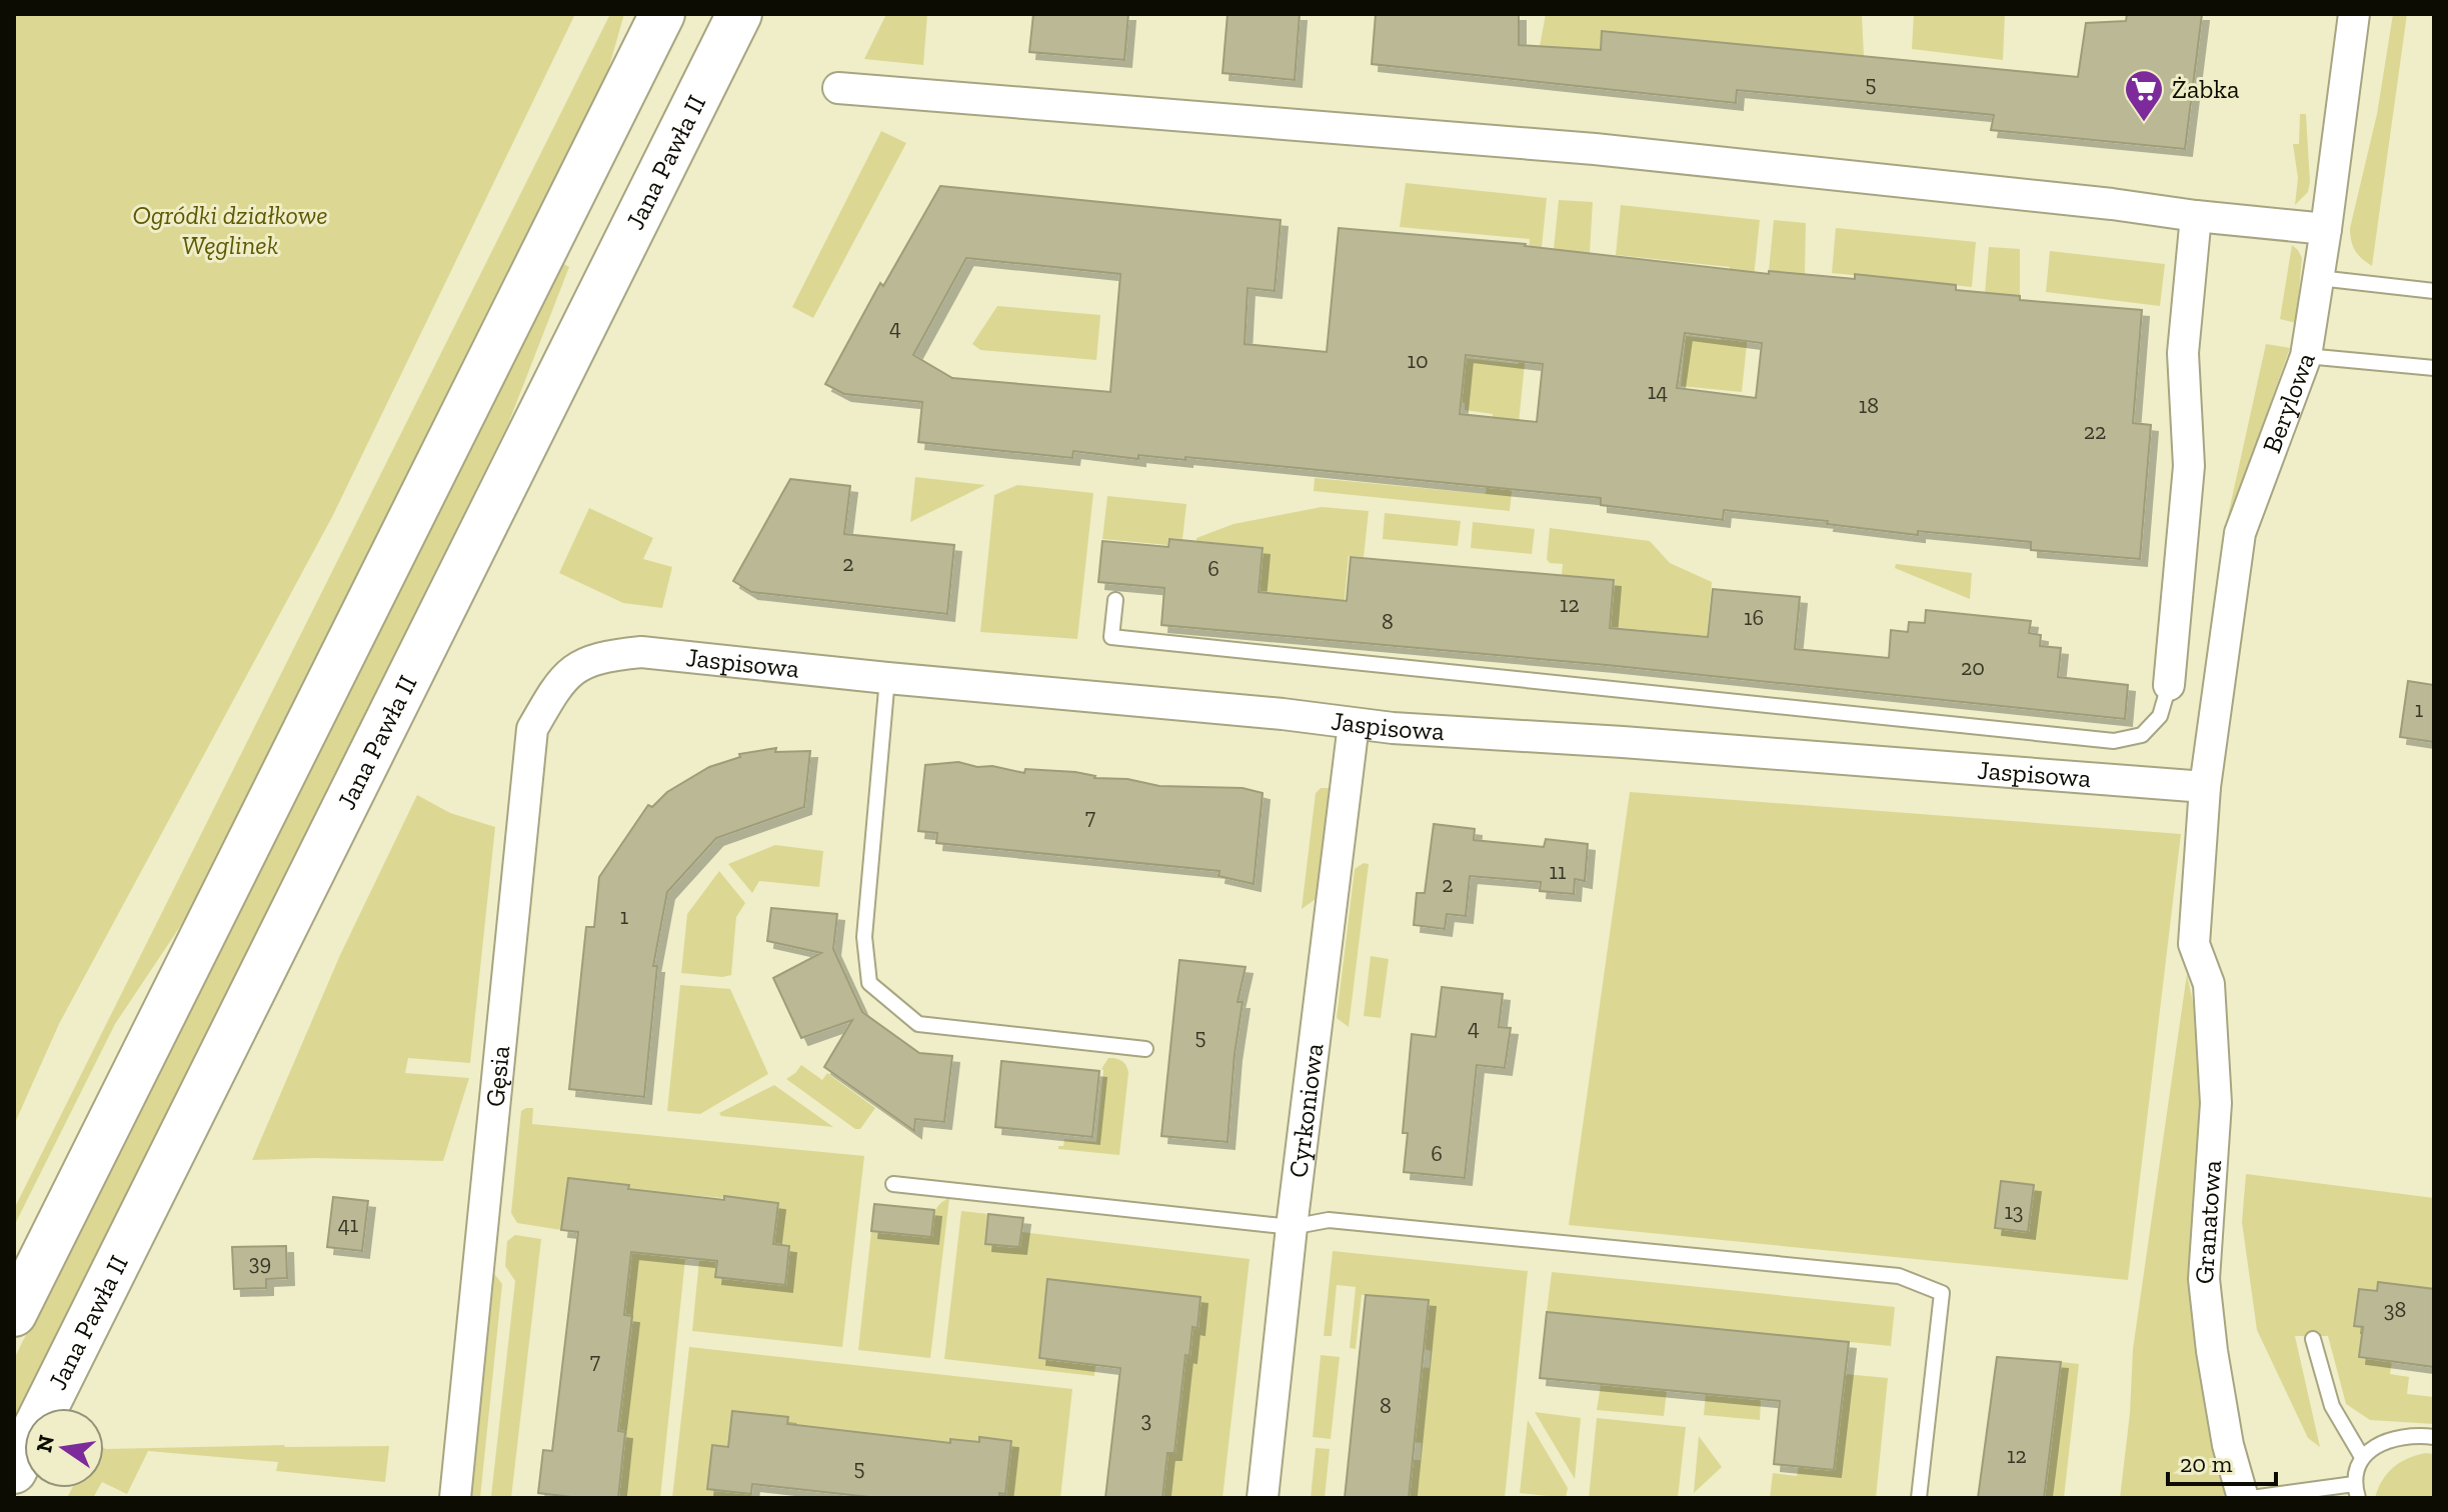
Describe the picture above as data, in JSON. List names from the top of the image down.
{
  "streets": {
    "main road": ["Jana Pawła II"],
    "street": [
      "Berylowa",
      "Jaspisowa",
      "Gęsia",
      "Cyrkoniowa",
      "Granatowa"
    ]
  },
  "crossings": [
    ["Berylowa", "Jaspisowa"],
    ["Berylowa", "Granatowa"],
    ["Jaspisowa", "Gęsia"],
    ["Jaspisowa", "Cyrkoniowa"]
  ],
  "parks": ["Ogródki działkowe Węglinek"],
  "places": {
    "supermarket": ["Żabka"]
  },
  "house_numbers": [
    "5",
    "4",
    "10",
    "14",
    "18",
    "22",
    "2",
    "6",
    "12",
    "16",
    "8",
    "20",
    "1",
    "7",
    "11",
    "2",
    "1",
    "4",
    "5",
    "6",
    "13",
    "41",
    "39",
    "38",
    "7",
    "8",
    "3",
    "12",
    "5"
  ],
  "scale_bar": "20 m",
  "north": "left"
}
